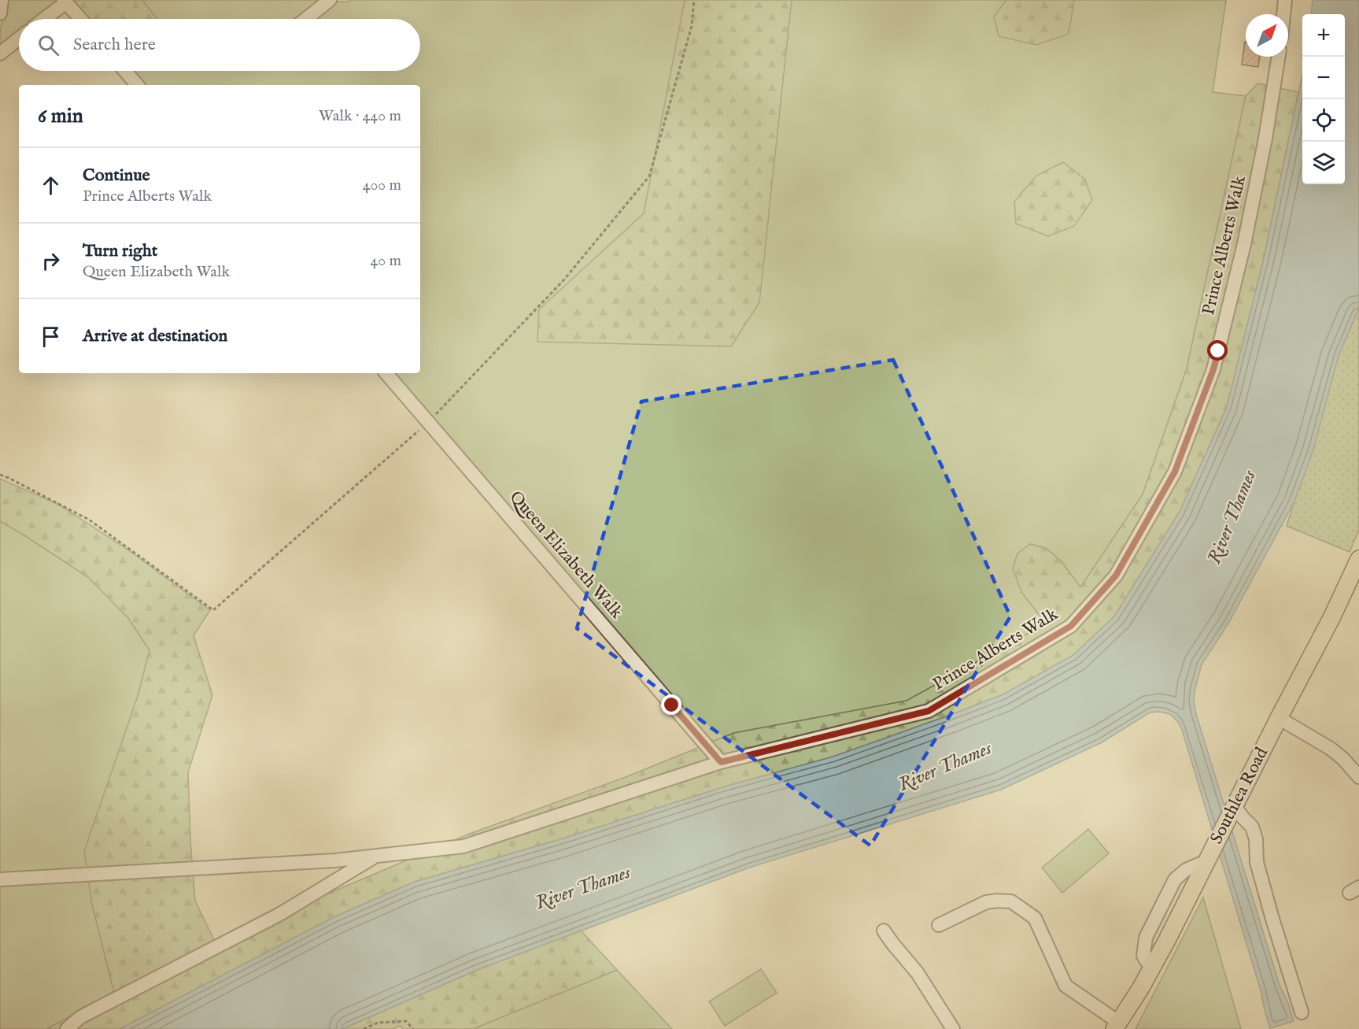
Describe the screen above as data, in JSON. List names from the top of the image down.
{
  "streets": {
    "main road": ["Southlea Road"],
    "street": ["Prince Alberts Walk", "Queen Elizabeth Walk"]
  },
  "crossings": [
    ["Prince Alberts Walk", "Queen Elizabeth Walk"]
  ],
  "water": ["River Thames"],
  "north": "top right",
  "page": {
    "map_buttons": ["+", "−"],
    "search": "Search here",
    "heading": ["6 min", "Walk · 440 m"],
    "list": [
      ["Continue", "Prince Alberts Walk", "400 m"],
      ["Turn right", "Queen Elizabeth Walk", "40 m"],
      "Arrive at destination"
    ]
  }
}
